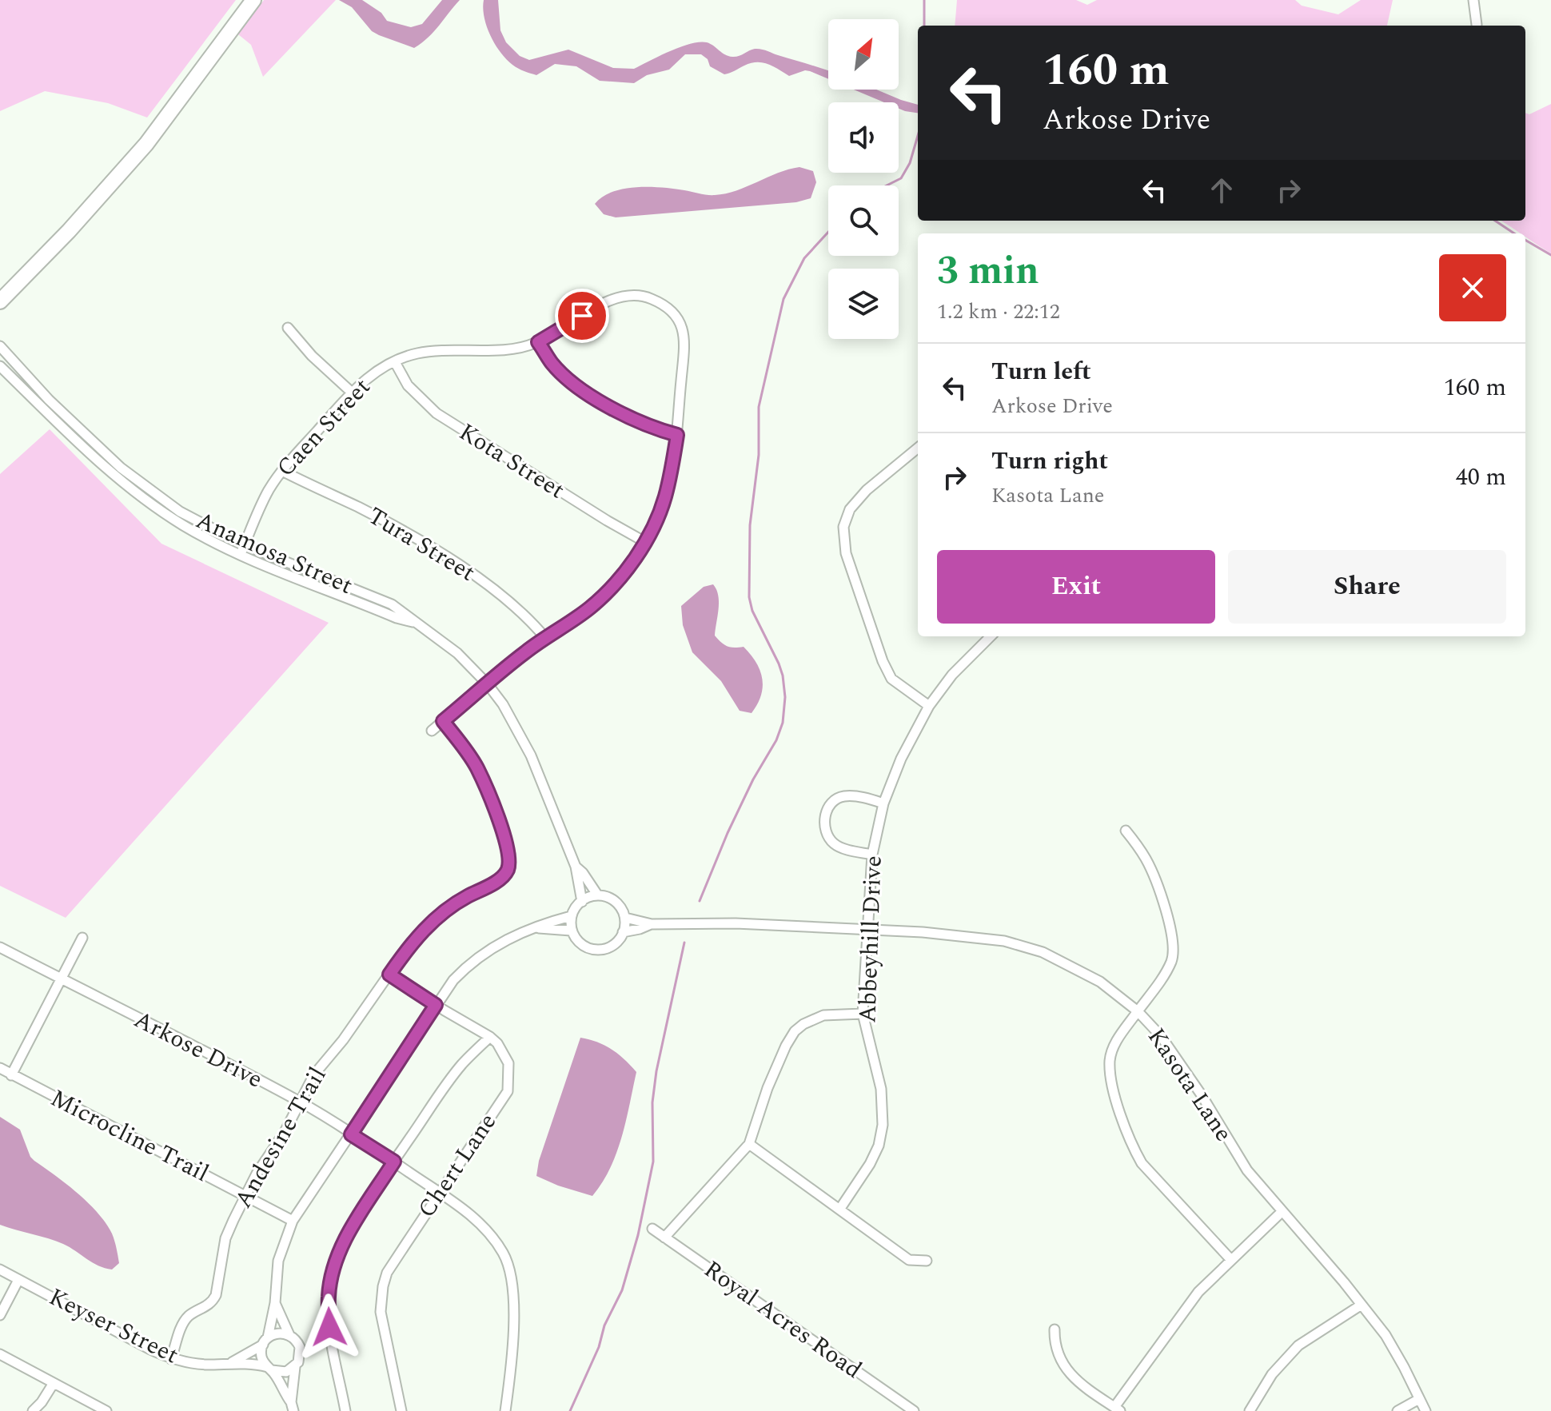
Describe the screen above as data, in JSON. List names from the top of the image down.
{
  "streets": {
    "street": [
      "Caen Street",
      "Kota Street",
      "Tura Street",
      "Anamosa Street",
      "Abbeyhill Drive",
      "Arkose Drive",
      "Kasota Lane",
      "Microcline Trail",
      "Andesine Trail",
      "Chert Lane",
      "Royal Acres Road",
      "Keyser Street"
    ]
  },
  "crossings": [
    ["Caen Street", "Kota Street"],
    ["Caen Street", "Tura Street"],
    ["Caen Street", "Anamosa Street"],
    ["Caen Street", "Andesine Trail"],
    ["Anamosa Street", "Kasota Lane"],
    ["Abbeyhill Drive", "Kasota Lane"],
    ["Arkose Drive", "Andesine Trail"],
    ["Arkose Drive", "Chert Lane"],
    ["Microcline Trail", "Andesine Trail"],
    ["Andesine Trail", "Chert Lane"],
    ["Andesine Trail", "Keyser Street"]
  ],
  "north": "top right",
  "page": {
    "turn": ["160 m", "Arkose Drive"],
    "heading": ["3 min", "1.2 km · 22:12"],
    "list": [
      {
        "name": "Turn left",
        "note": "Arkose Drive",
        "value": "160 m"
      },
      {
        "name": "Turn right",
        "note": "Kasota Lane",
        "value": "40 m"
      }
    ],
    "buttons": ["Exit", "Share"]
  }
}
